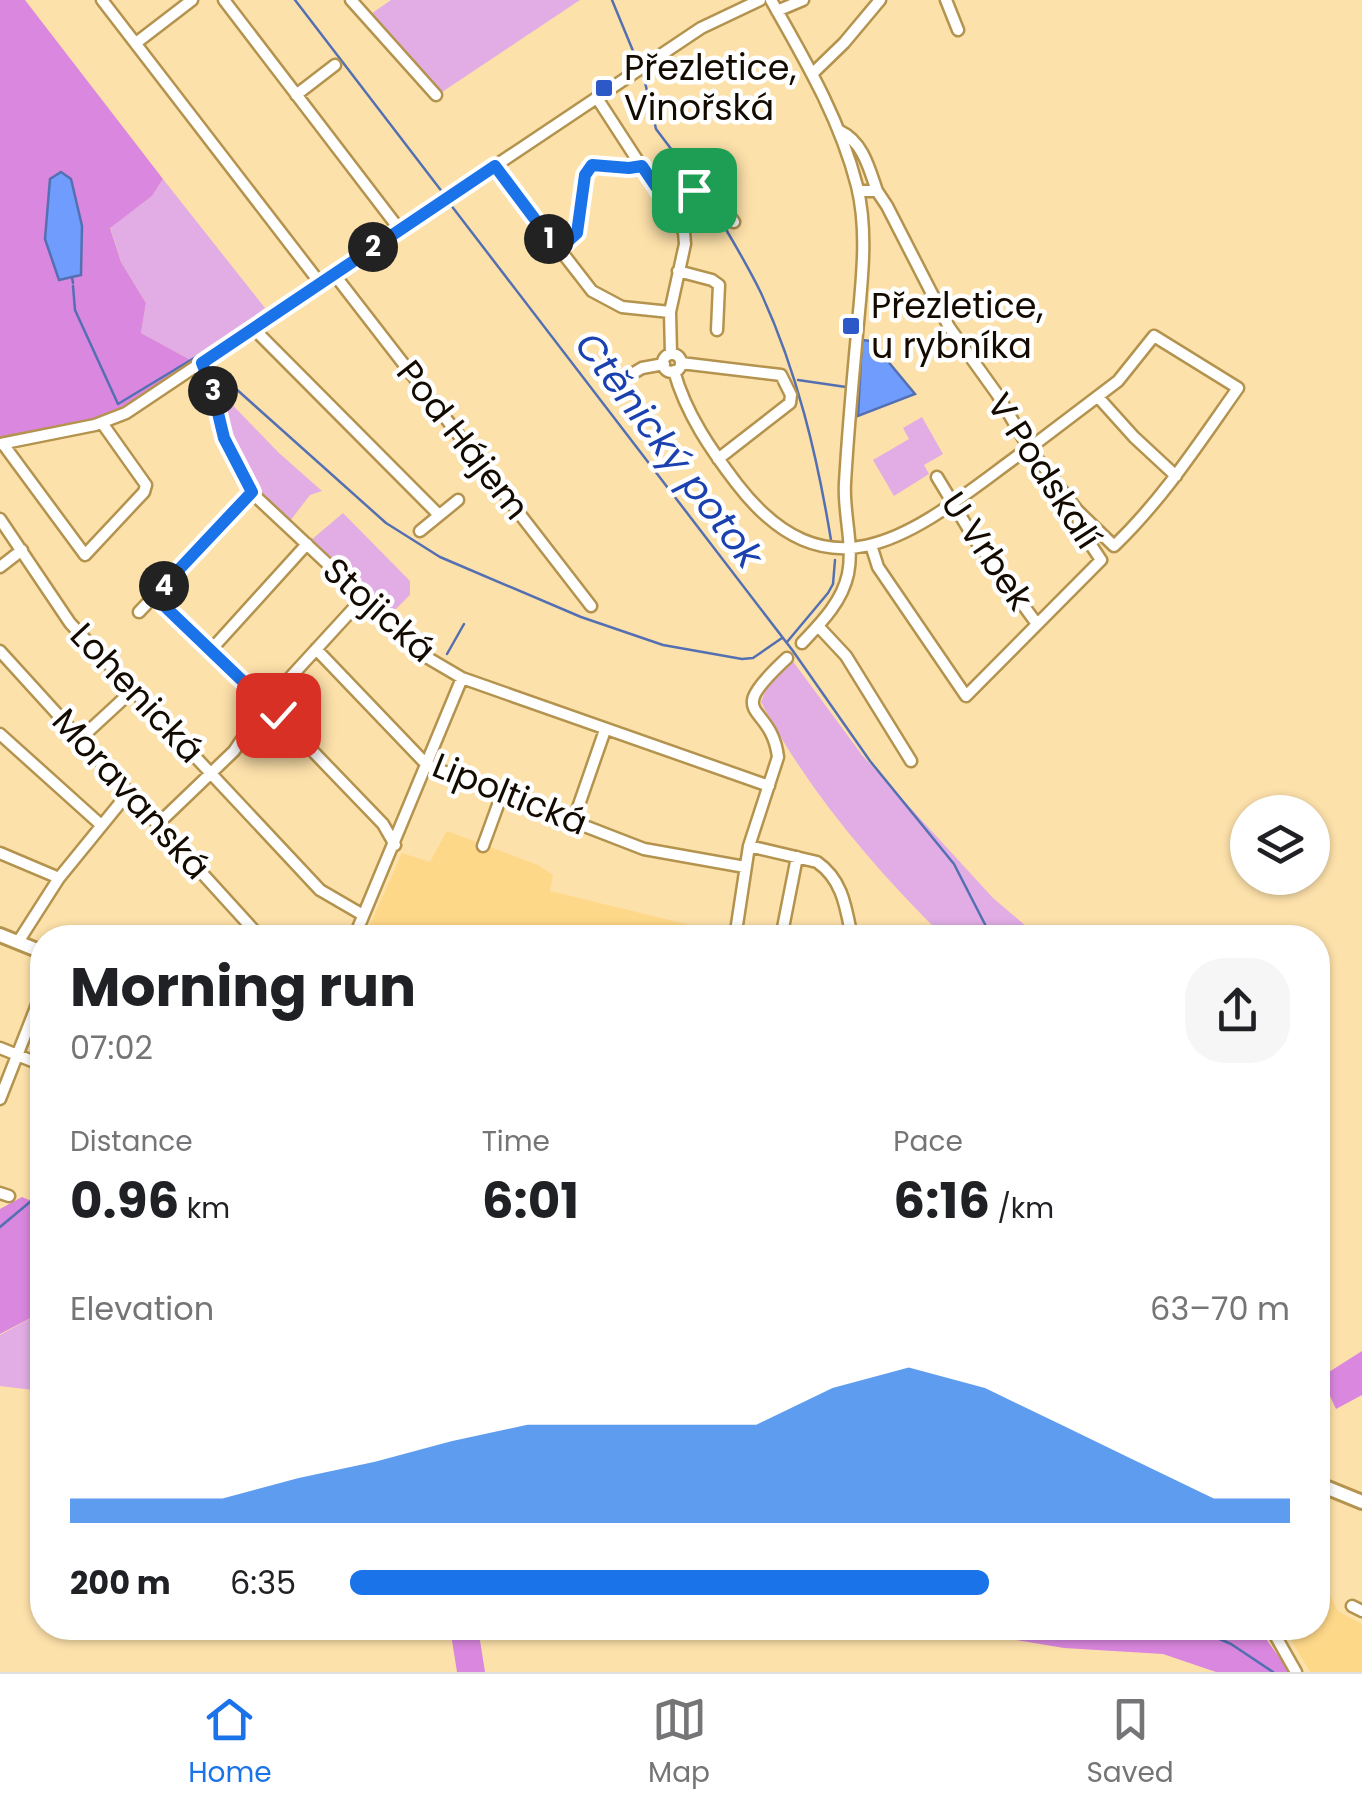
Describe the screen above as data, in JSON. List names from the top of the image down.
{
  "streets": {
    "street": [
      "Pod Hájem",
      "V Podskalí",
      "U Vrbek",
      "Stojická",
      "Lohenická",
      "Moravanská",
      "Lipoltická"
    ]
  },
  "crossings": [
    ["V Podskalí", "U Vrbek"]
  ],
  "water": ["Ctěnický potok"],
  "places": {
    "transit": ["Přezletice, Vinořská", "Přezletice, u rybníka"]
  },
  "page": {
    "pins": [
      "1",
      "2",
      "3",
      "4"
    ],
    "heading": ["Morning run", "07:02"],
    "stats": [
      ["Distance", "0.96 km"],
      ["Time", "6:01"],
      ["Pace", "6:16 /km"]
    ],
    "chart": ["Elevation", "63–70 m"],
    "list": [
      {
        "name": "200 m",
        "note": "6:35"
      }
    ],
    "tabs": ["Home", "Map", "Saved"]
  }
}
